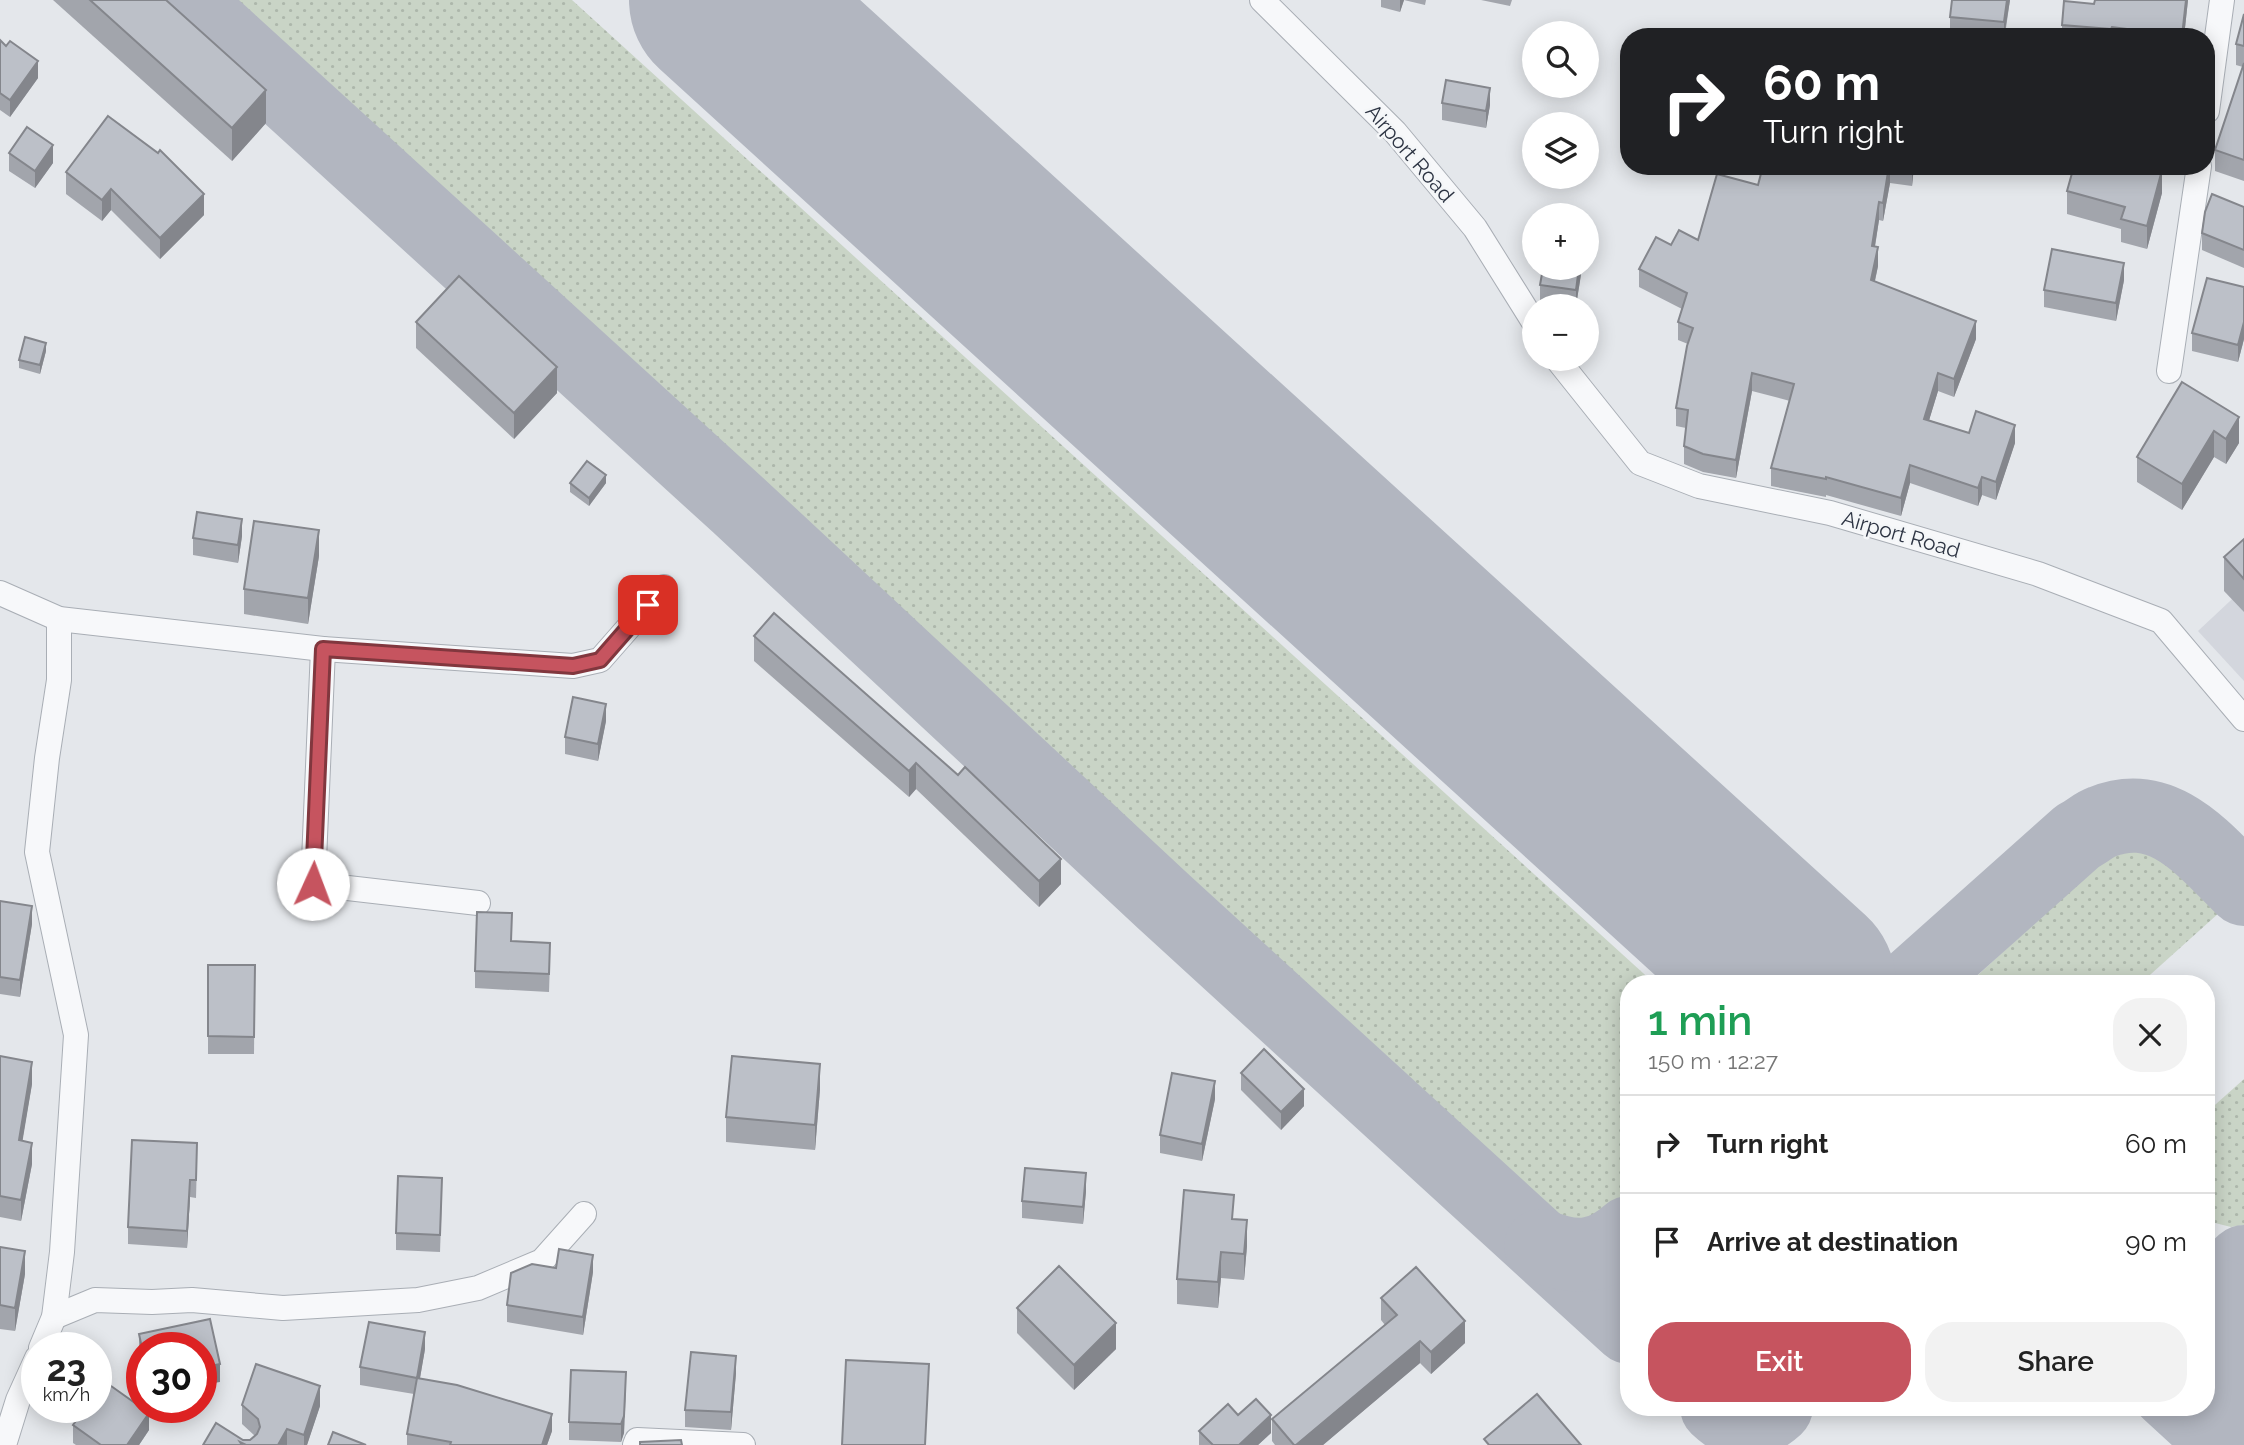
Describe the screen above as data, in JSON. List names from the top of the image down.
{
  "streets": {
    "street": ["Airport Road"]
  },
  "page": {
    "map_buttons": ["+", "−"],
    "turn": ["60 m", "Turn right"],
    "heading": ["1 min", "150 m · 12:27"],
    "list": [
      {
        "name": "Turn right",
        "value": "60 m"
      },
      {
        "name": "Arrive at destination",
        "value": "90 m"
      }
    ],
    "buttons": ["Exit", "Share"],
    "speed": "23 km/h",
    "limit": "30"
  }
}
